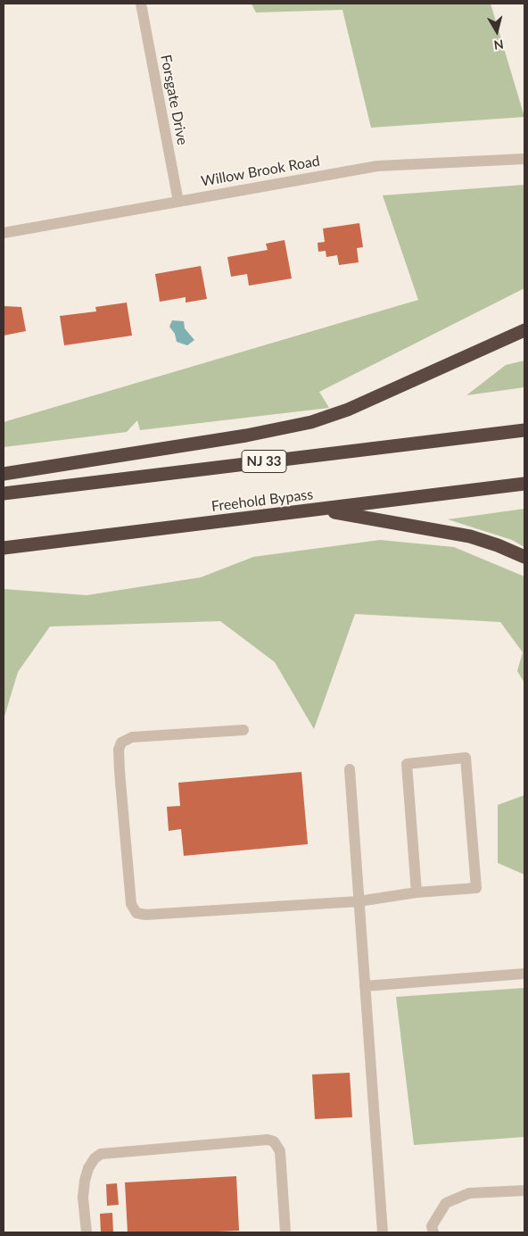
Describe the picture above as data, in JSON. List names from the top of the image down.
{
  "streets": {
    "highway": ["NJ 33", "Freehold Bypass"],
    "street": ["Forsgate Drive", "Willow Brook Road"]
  },
  "crossings": [
    ["Forsgate Drive", "Willow Brook Road"]
  ],
  "north": "bottom"
}
